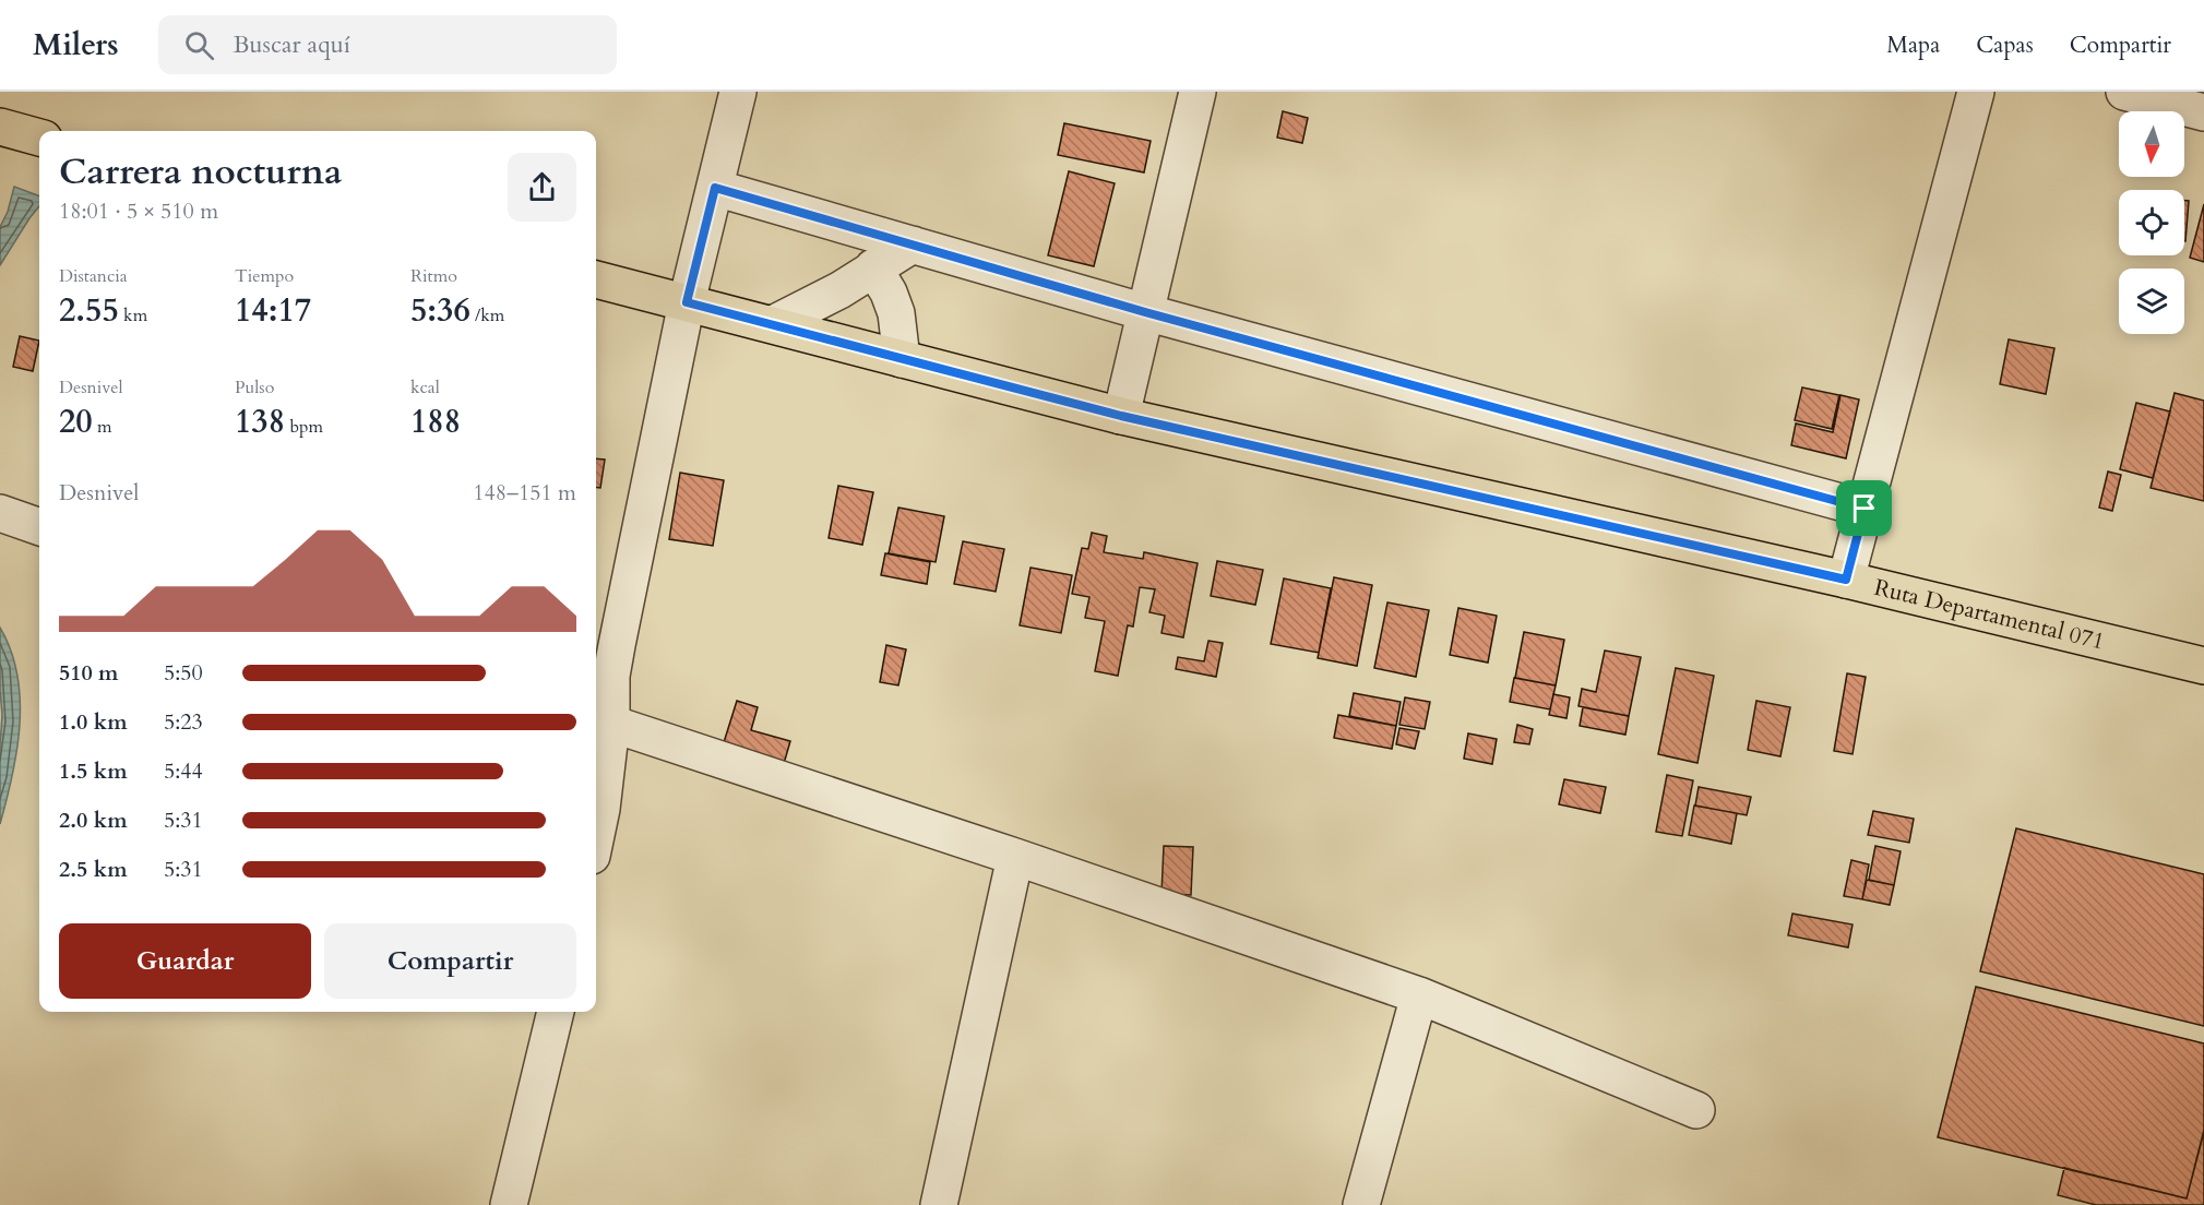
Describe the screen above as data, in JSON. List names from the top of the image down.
{
  "streets": {
    "main road": ["Ruta Departamental 071"]
  },
  "north": "bottom",
  "page": {
    "header": "Milers",
    "search": "Buscar aquí",
    "nav": ["Mapa", "Capas", "Compartir"],
    "heading": ["Carrera nocturna", "18:01 · 5 × 510 m"],
    "stats": [
      ["Distancia", "2.55 km"],
      ["Tiempo", "14:17"],
      ["Ritmo", "5:36 /km"],
      ["Desnivel", "20 m"],
      ["Pulso", "138 bpm"],
      ["kcal", "188"]
    ],
    "chart": ["Desnivel", "148–151 m"],
    "list": [
      {
        "name": "510 m",
        "note": "5:50"
      },
      {
        "name": "1.0 km",
        "note": "5:23"
      },
      {
        "name": "1.5 km",
        "note": "5:44"
      },
      {
        "name": "2.0 km",
        "note": "5:31"
      },
      {
        "name": "2.5 km",
        "note": "5:31"
      }
    ],
    "buttons": ["Guardar", "Compartir"]
  }
}
